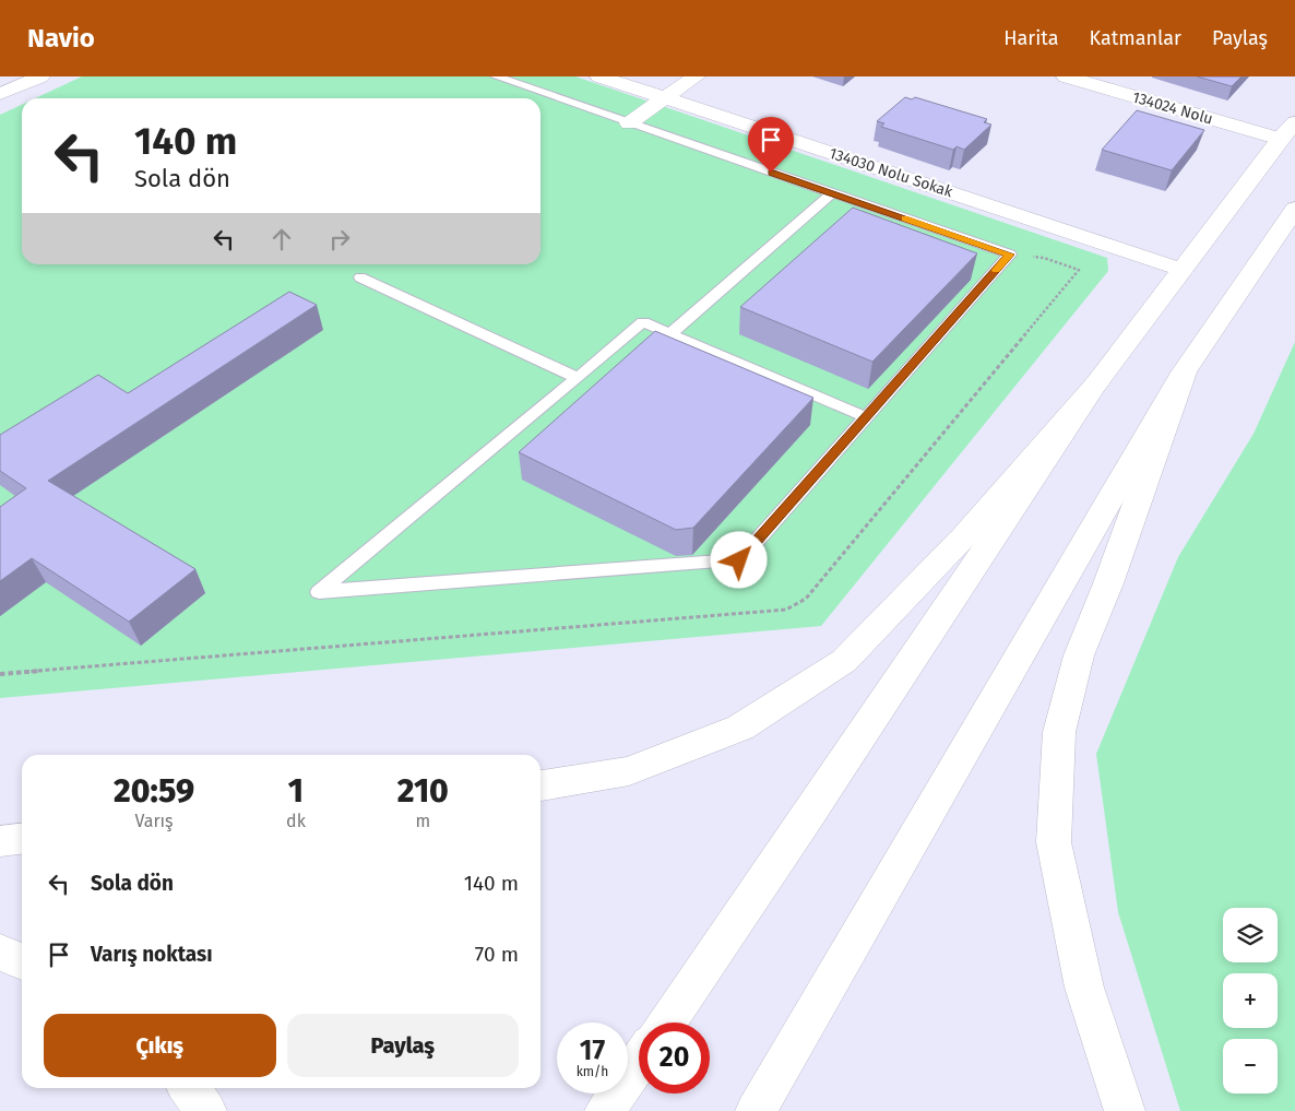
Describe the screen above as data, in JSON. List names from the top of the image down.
{
  "streets": {
    "main road": ["134024 Nolu", "134030 Nolu Sokak"]
  },
  "page": {
    "header": "Navio",
    "nav": ["Harita", "Katmanlar", "Paylaş"],
    "turn": ["140 m", "Sola dön"],
    "eta": [
      "20:59",
      "Varış",
      "1",
      "dk",
      "210",
      "m"
    ],
    "list": [
      {
        "name": "Sola dön",
        "value": "140 m"
      },
      {
        "name": "Varış noktası",
        "value": "70 m"
      }
    ],
    "map_buttons": ["+", "−"],
    "buttons": ["Çıkış", "Paylaş"],
    "speed": "17 km/h",
    "limit": "20"
  }
}
